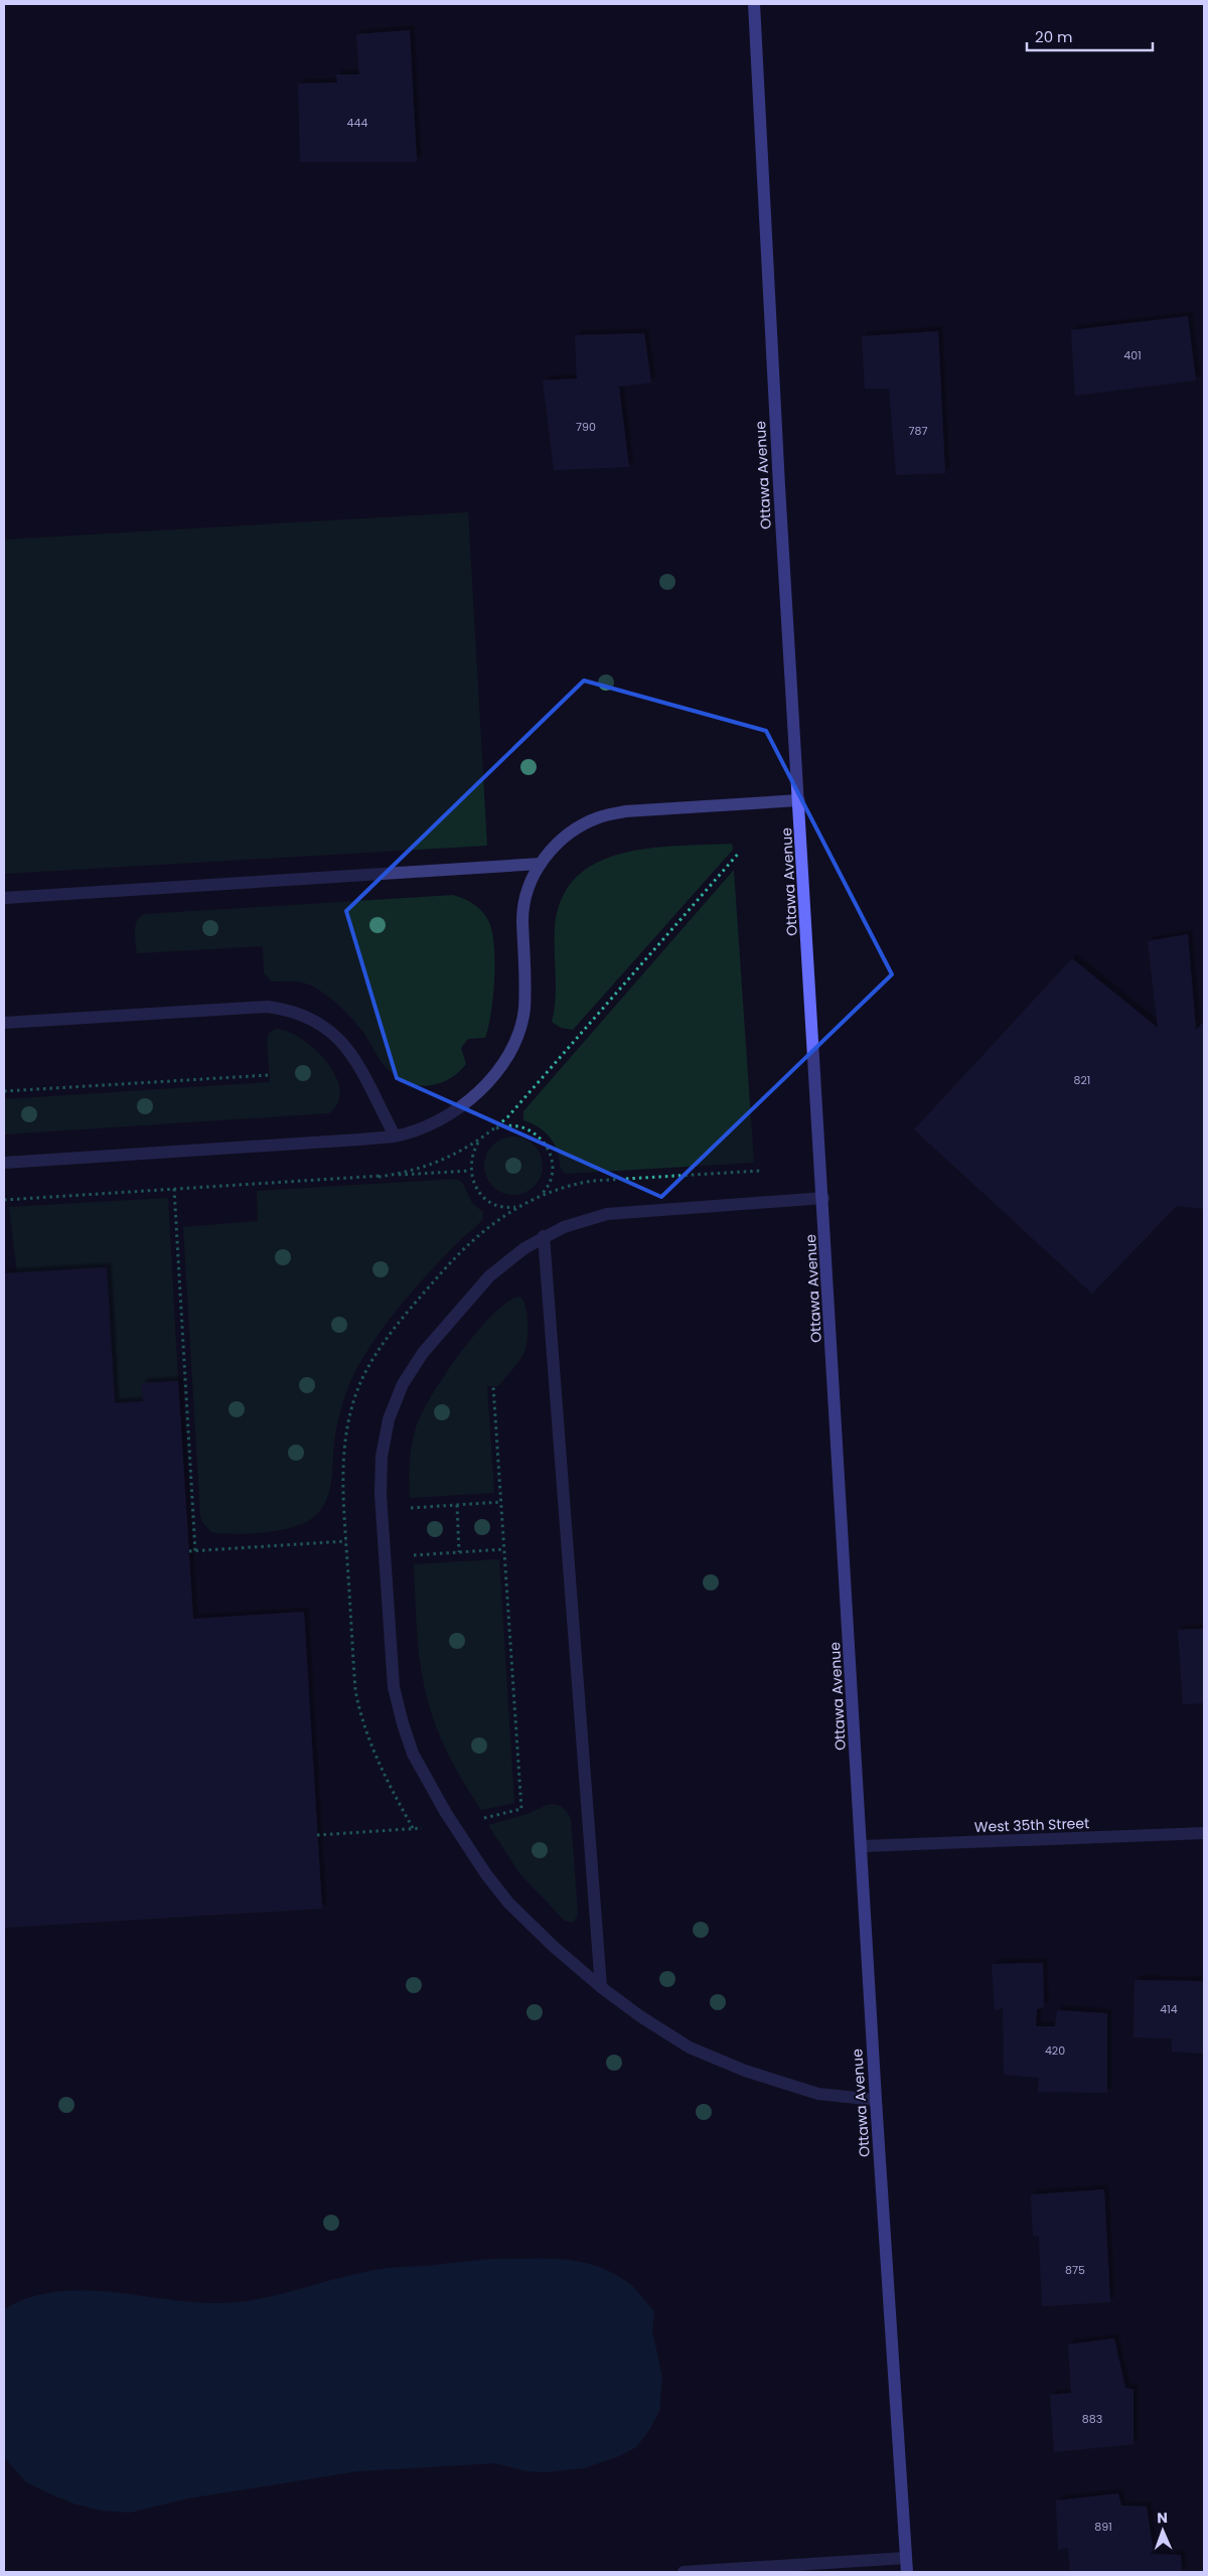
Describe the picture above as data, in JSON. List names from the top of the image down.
{
  "streets": {
    "street": ["Ottawa Avenue", "West 35th Street"]
  },
  "crossings": [
    ["Ottawa Avenue", "West 35th Street"]
  ],
  "house_numbers": [
    "444",
    "401",
    "790",
    "787",
    "821",
    "414",
    "420",
    "875",
    "883",
    "891"
  ],
  "scale_bar": "20 m",
  "north": "top"
}
